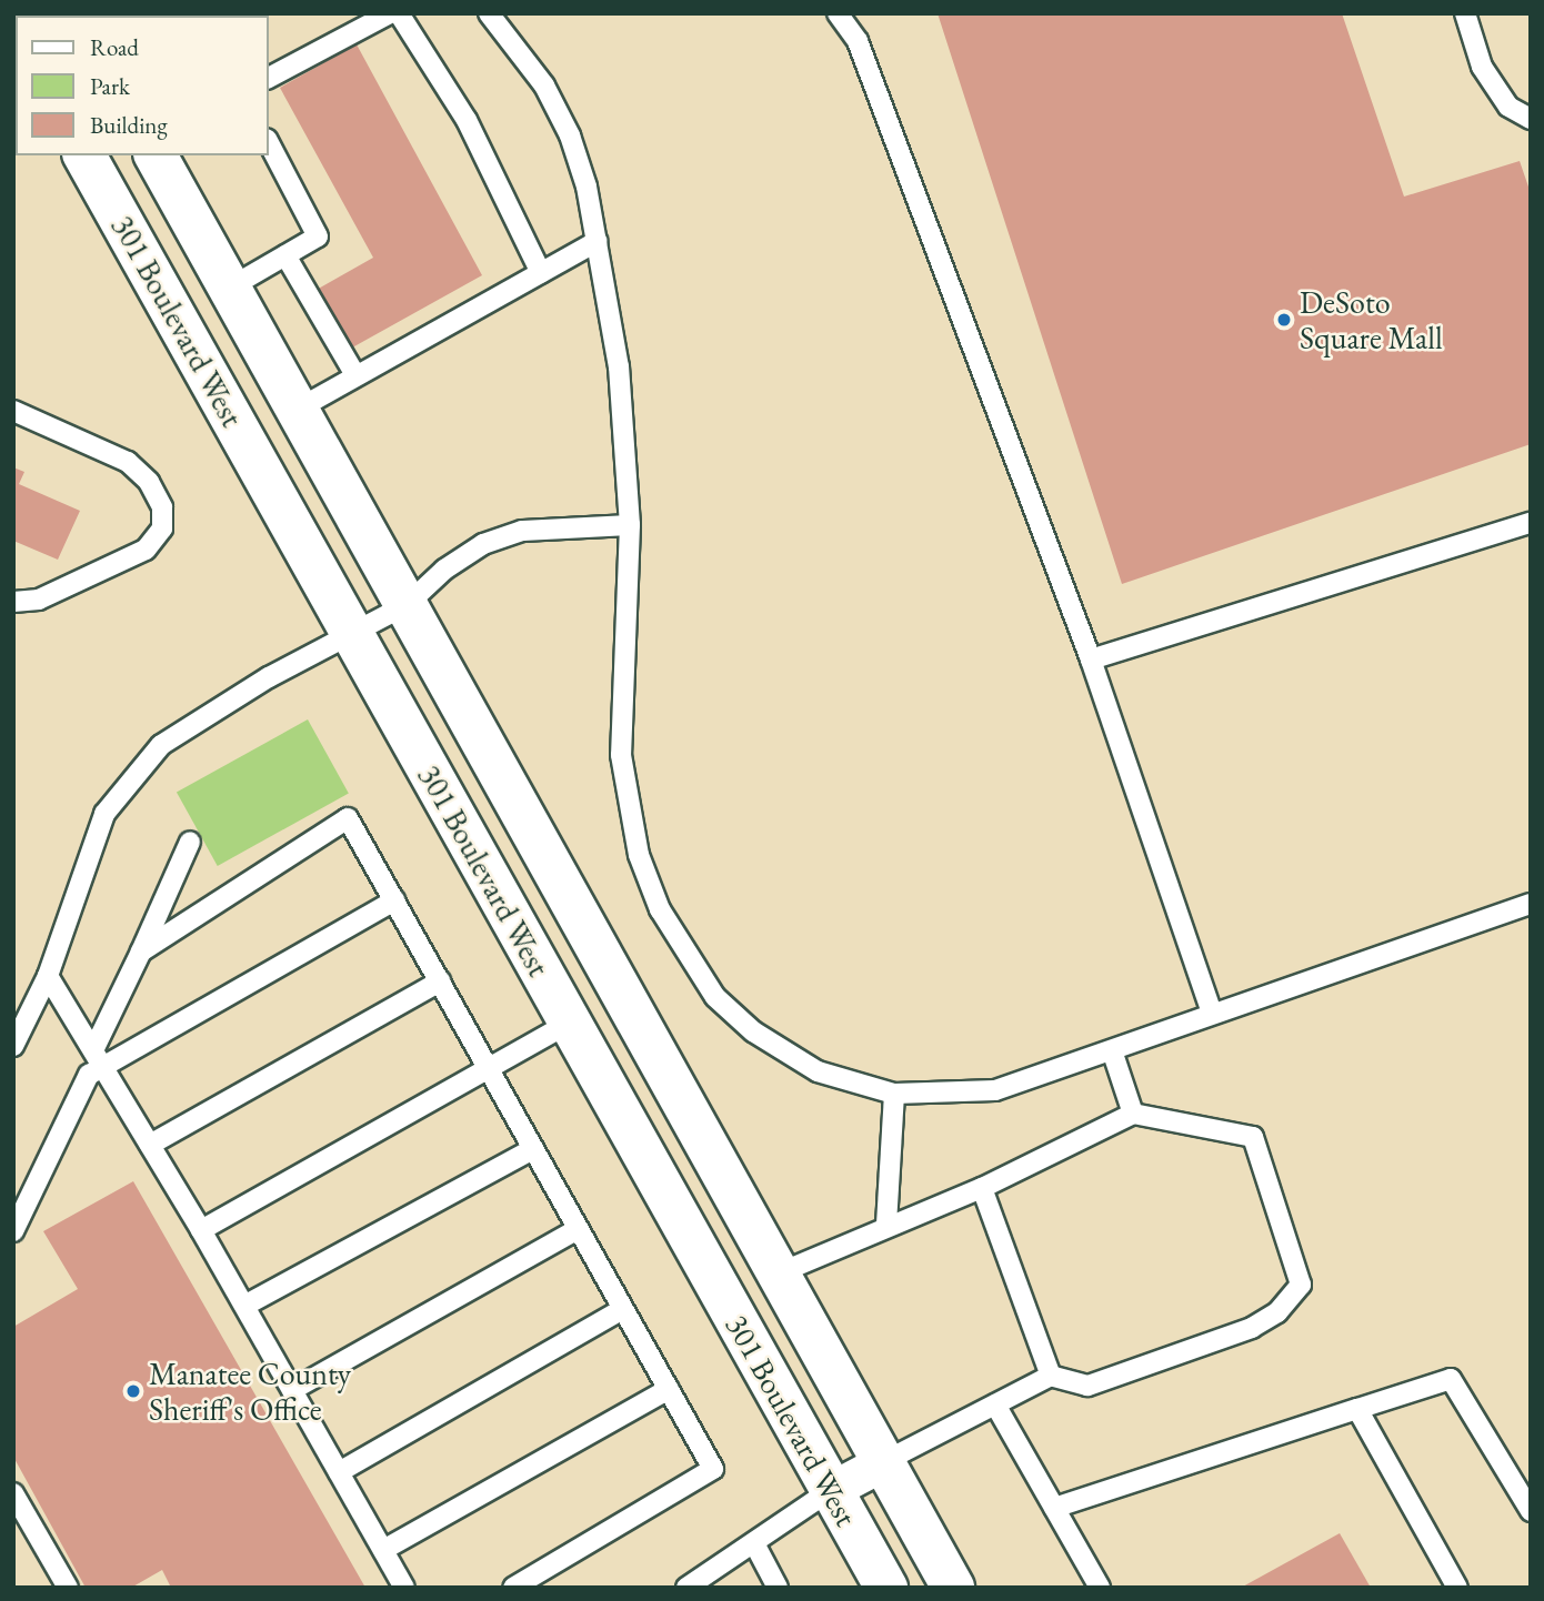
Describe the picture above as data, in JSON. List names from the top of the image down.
{
  "streets": {
    "main road": ["301 Boulevard West"]
  },
  "places": ["DeSoto Square Mall", "Manatee County Sheriff's Office"],
  "legend": ["Road", "Park", "Building"]
}
